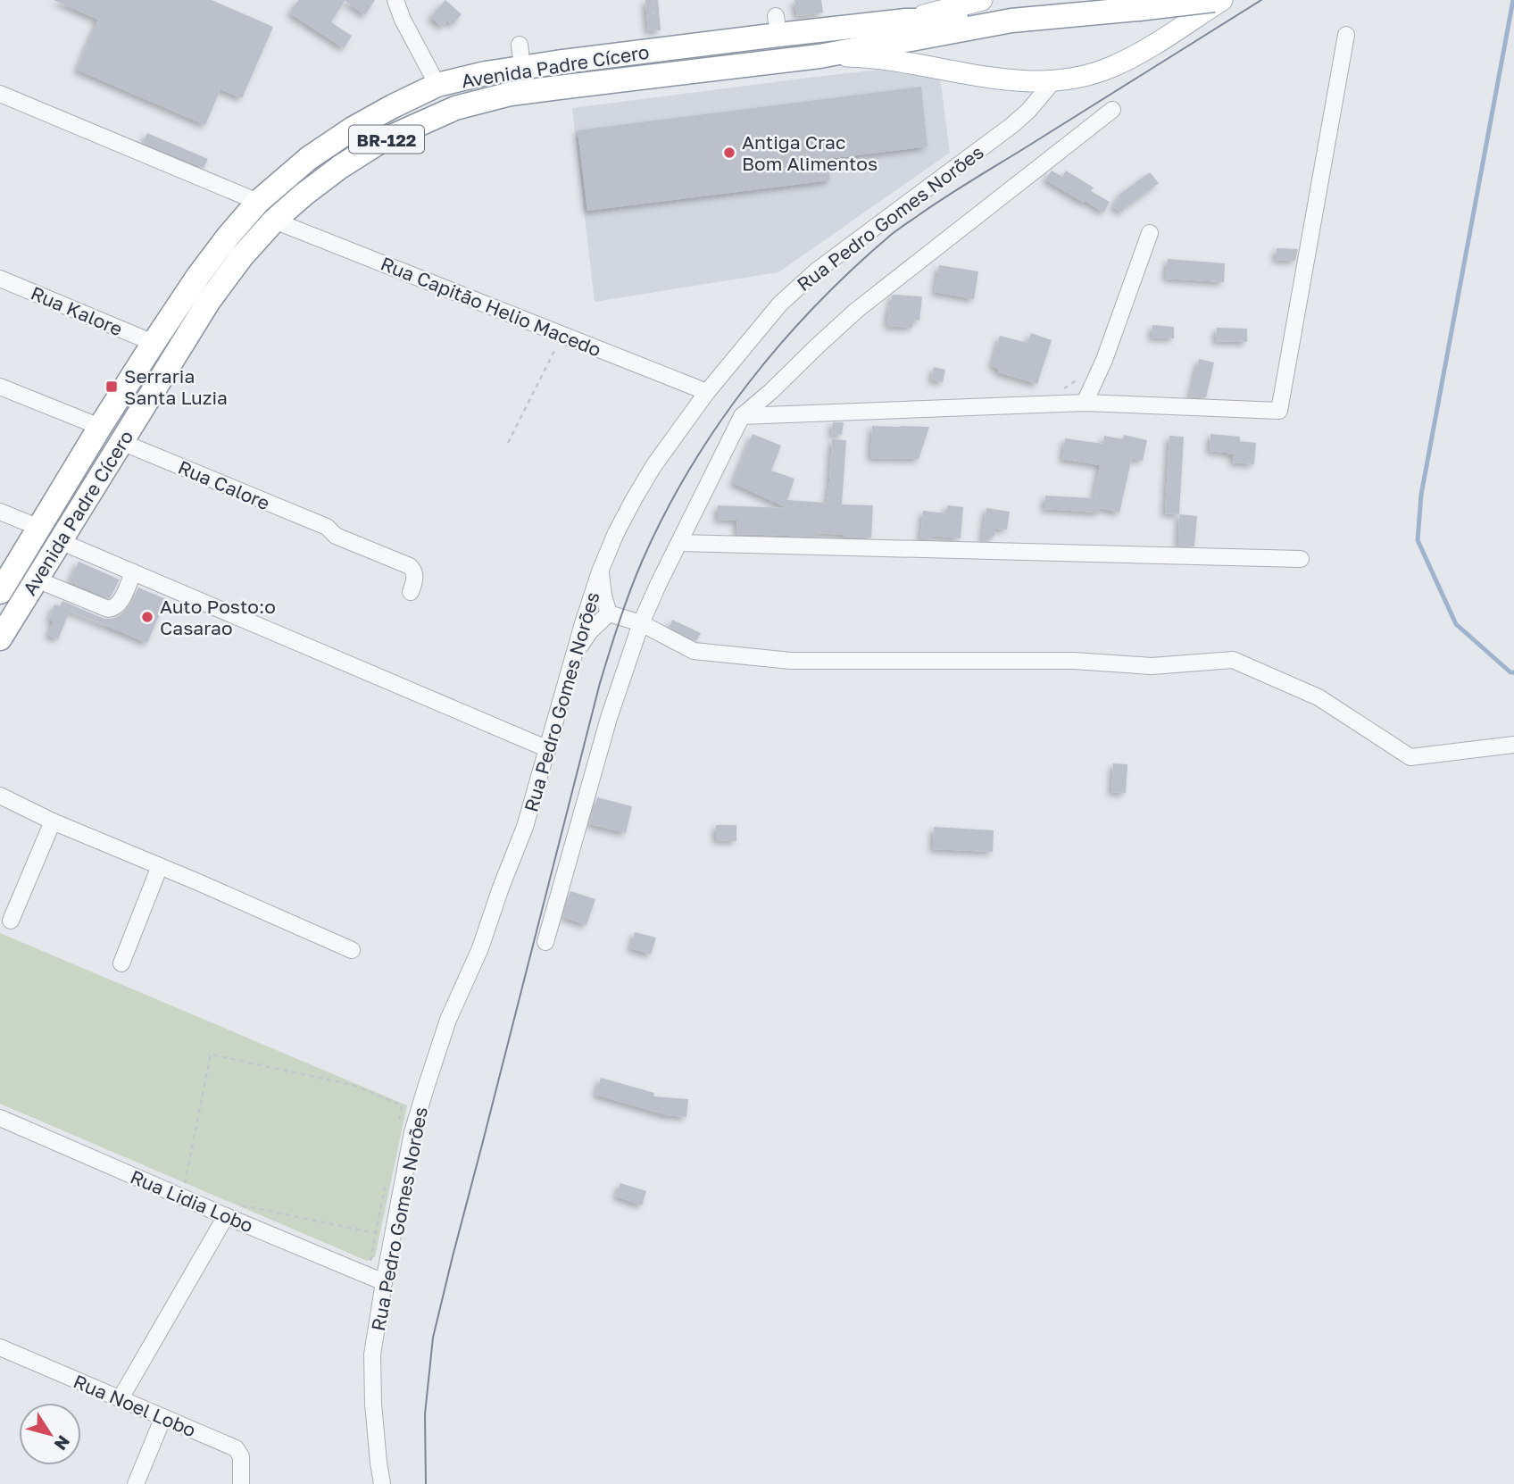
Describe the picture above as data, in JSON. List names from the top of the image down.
{
  "streets": {
    "highway": ["Avenida Padre Cícero", "BR-122"],
    "street": [
      "Rua Pedro Gomes Norões",
      "Rua Capitão Helio Macedo",
      "Rua Kalore",
      "Rua Calore",
      "Rua Lidia Lobo",
      "Rua Noel Lobo"
    ]
  },
  "crossings": [
    ["Avenida Padre Cícero", "Rua Pedro Gomes Norões"],
    ["Avenida Padre Cícero", "Rua Capitão Helio Macedo"],
    ["Avenida Padre Cícero", "Rua Kalore"],
    ["Avenida Padre Cícero", "Rua Calore"],
    ["Rua Pedro Gomes Norões", "Rua Capitão Helio Macedo"],
    ["Rua Pedro Gomes Norões", "Rua Lidia Lobo"]
  ],
  "places": {
    "other": ["Antiga Crac Bom Alimentos", "Auto Posto:o Casarao"],
    "transit": ["Serraria Santa Luzia"]
  },
  "north": "bottom right"
}
